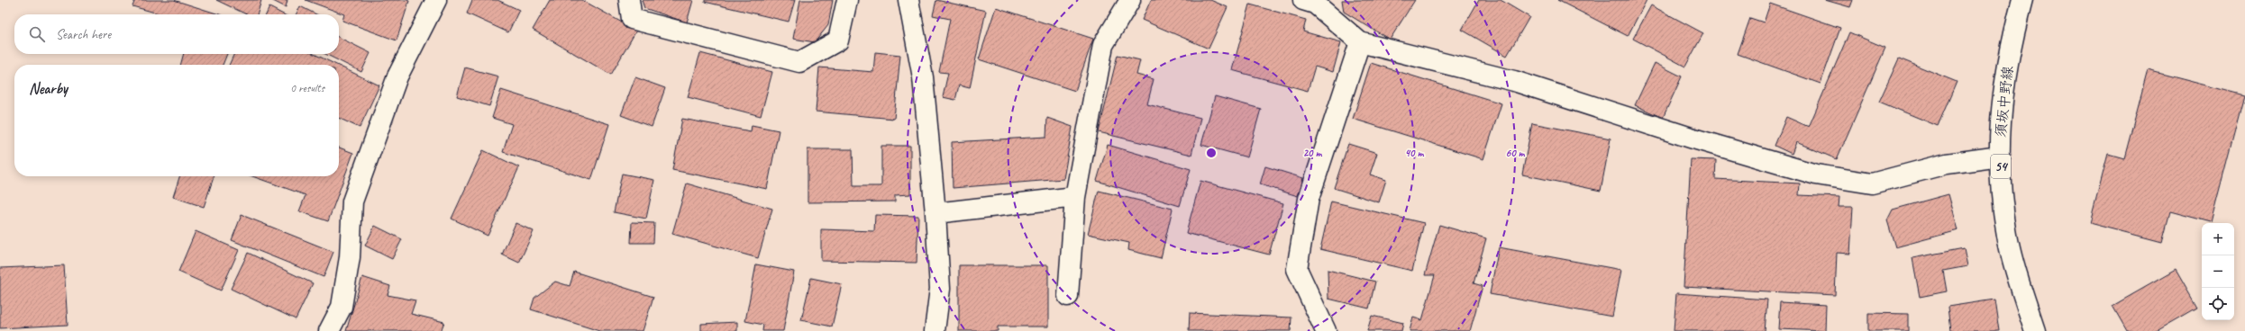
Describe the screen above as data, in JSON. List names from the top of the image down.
{
  "streets": {
    "street": ["須坂中野線", "54"]
  },
  "page": {
    "search": "Search here",
    "heading": ["Nearby", "0 results"],
    "map_buttons": ["+", "−"]
  },
  "rings": ["20 m", "40 m", "60 m"]
}
